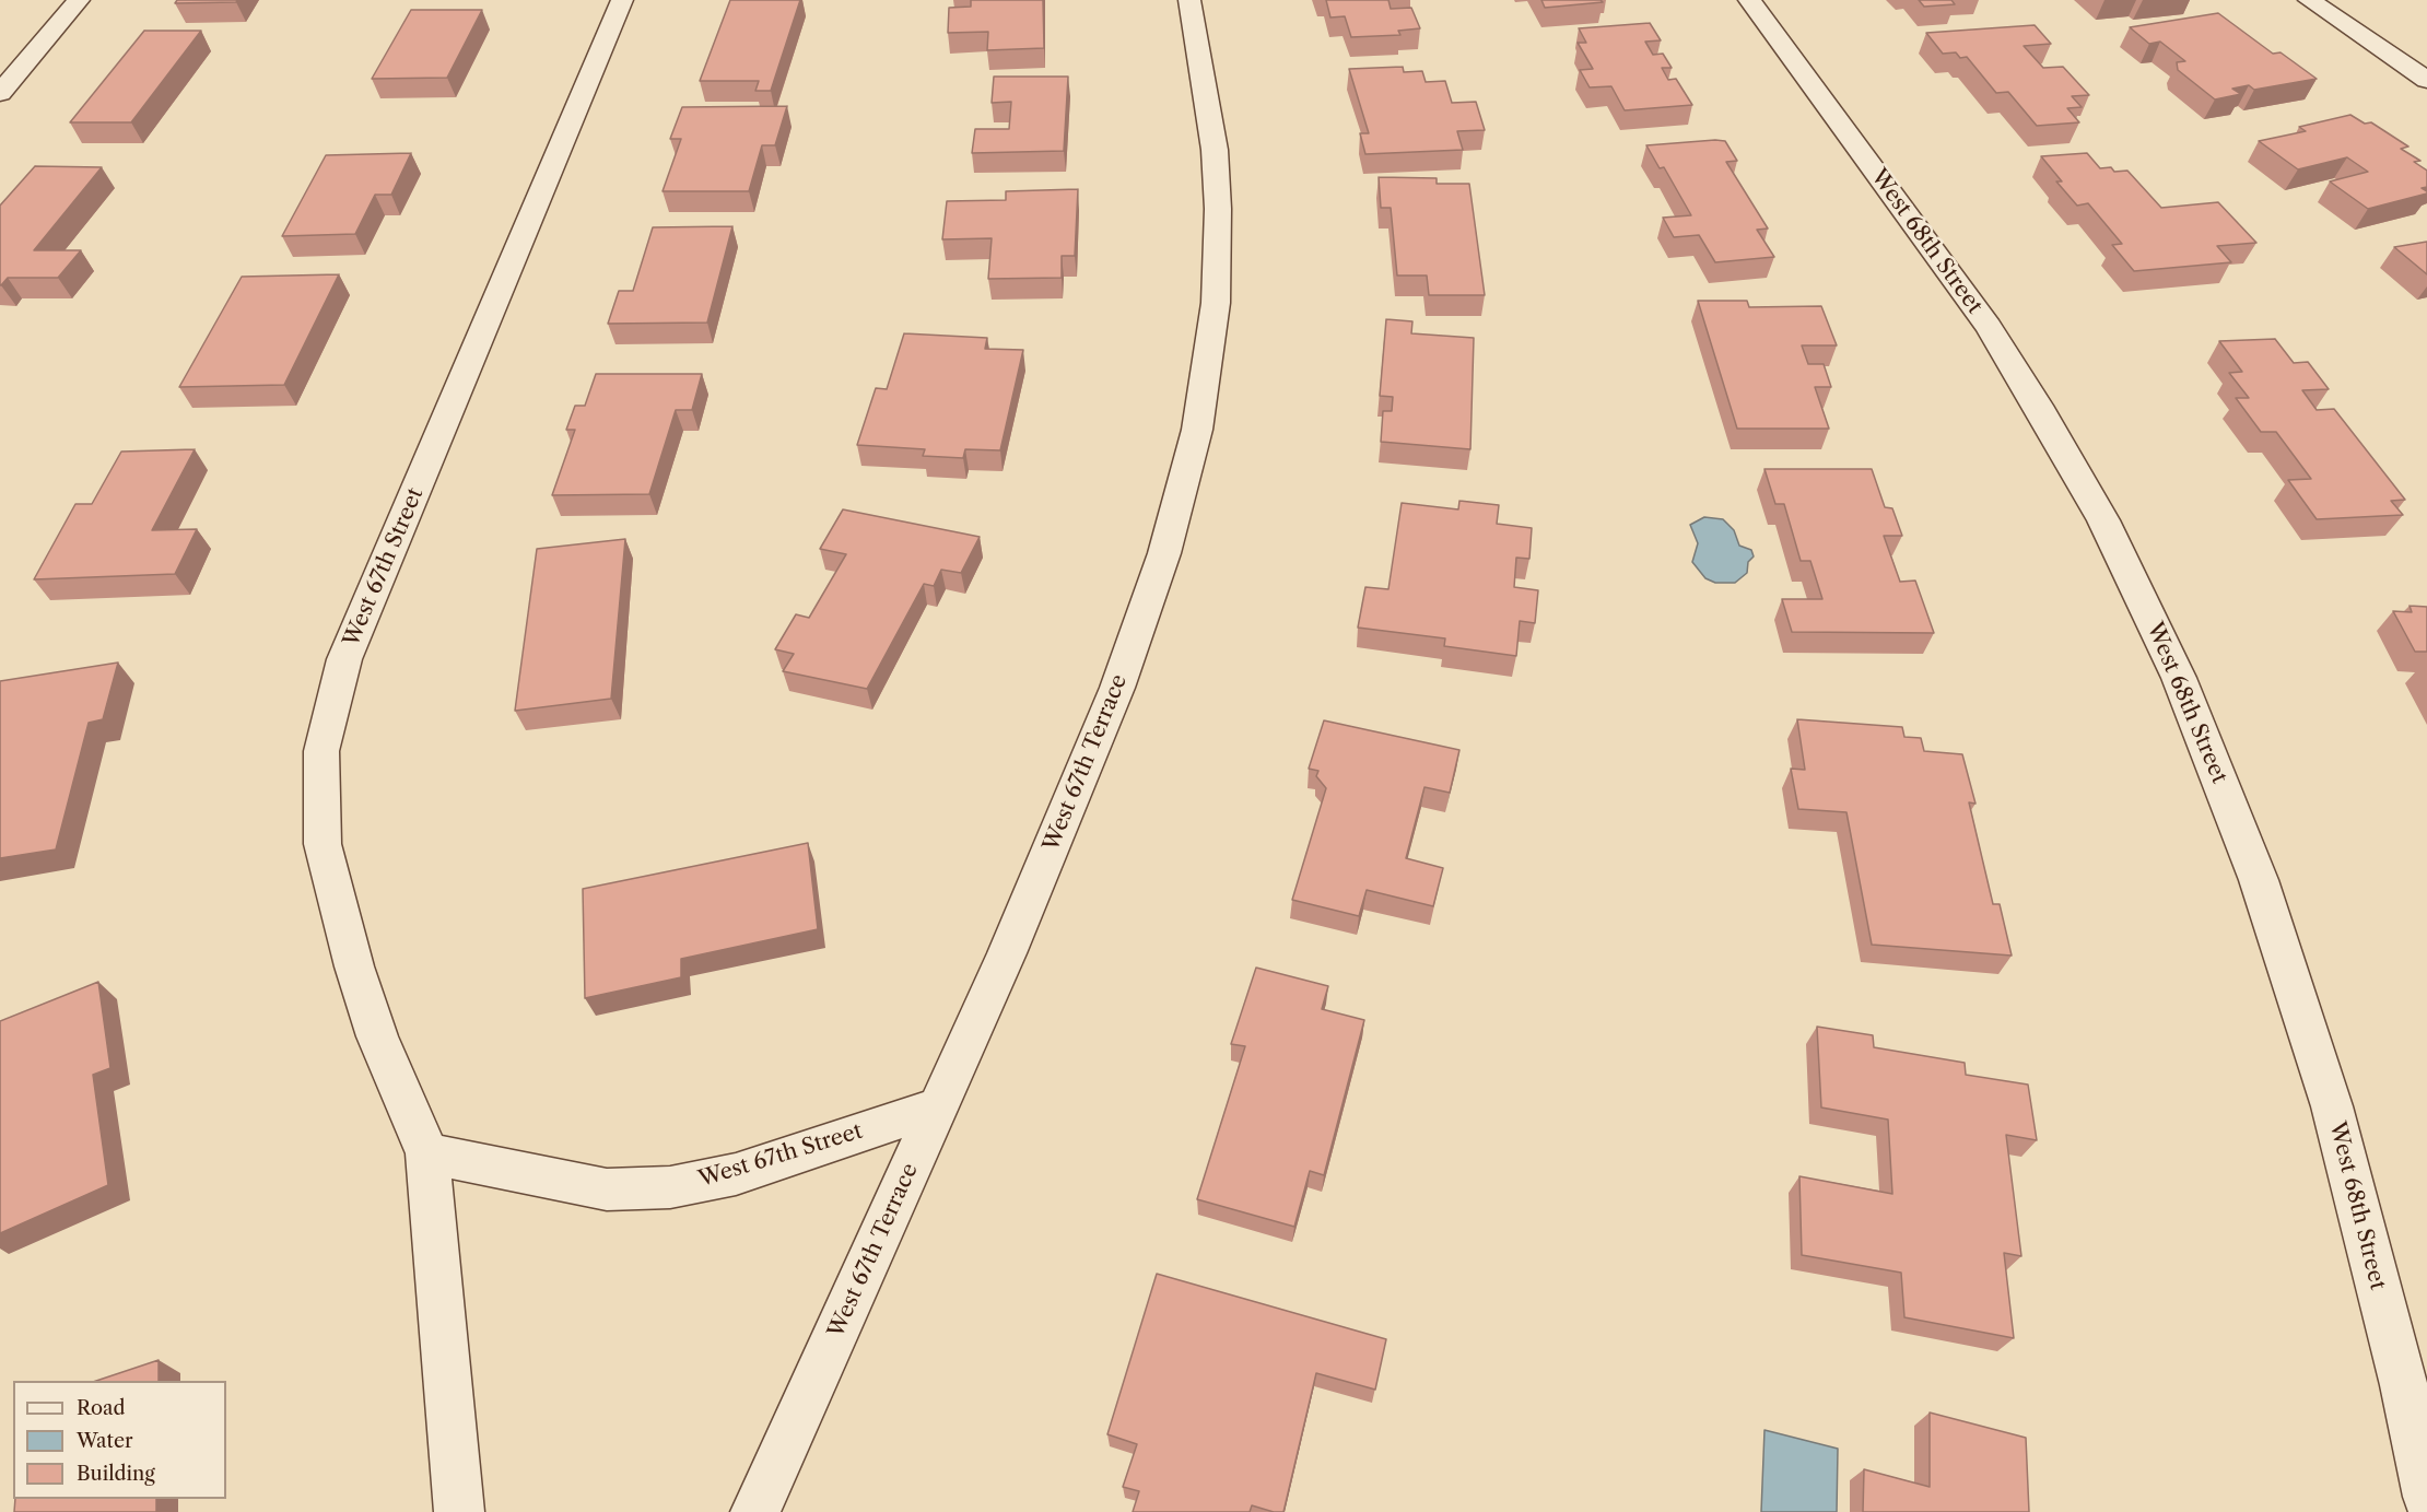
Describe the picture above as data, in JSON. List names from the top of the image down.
{
  "streets": {
    "street": ["West 68th Street", "West 67th Street", "West 67th Terrace"]
  },
  "crossings": [
    ["West 67th Street", "West 67th Terrace"]
  ],
  "legend": ["Road", "Water", "Building"]
}
